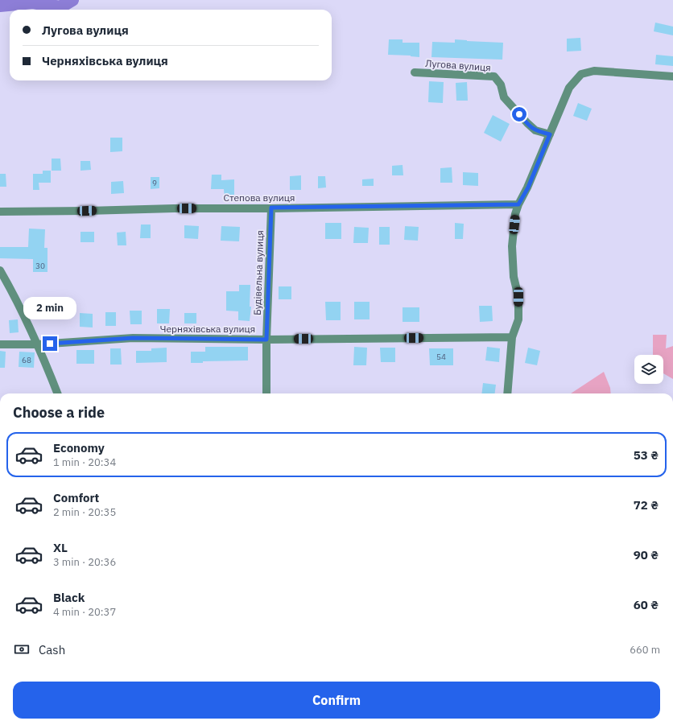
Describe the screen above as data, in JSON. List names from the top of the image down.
{
  "streets": {
    "street": [
      "Лугова вулиця",
      "Степова вулиця",
      "Будівельна вулиця",
      "Черняхівська вулиця"
    ]
  },
  "crossings": [
    ["Степова вулиця", "Будівельна вулиця"],
    ["Будівельна вулиця", "Черняхівська вулиця"]
  ],
  "house_numbers": [
    "9",
    "30",
    "54",
    "68"
  ],
  "page": {
    "banner": ["Лугова вулиця", "Черняхівська вулиця"],
    "bubble": "2 min",
    "heading": "Choose a ride",
    "list": [
      {
        "name": "Economy",
        "note": "1 min · 20:34",
        "value": "53 ₴"
      },
      {
        "name": "Comfort",
        "note": "2 min · 20:35",
        "value": "72 ₴"
      },
      {
        "name": "XL",
        "note": "3 min · 20:36",
        "value": "90 ₴"
      },
      {
        "name": "Black",
        "note": "4 min · 20:37",
        "value": "60 ₴"
      }
    ],
    "pay": ["Cash", "660 m"],
    "buttons": "Confirm"
  }
}
